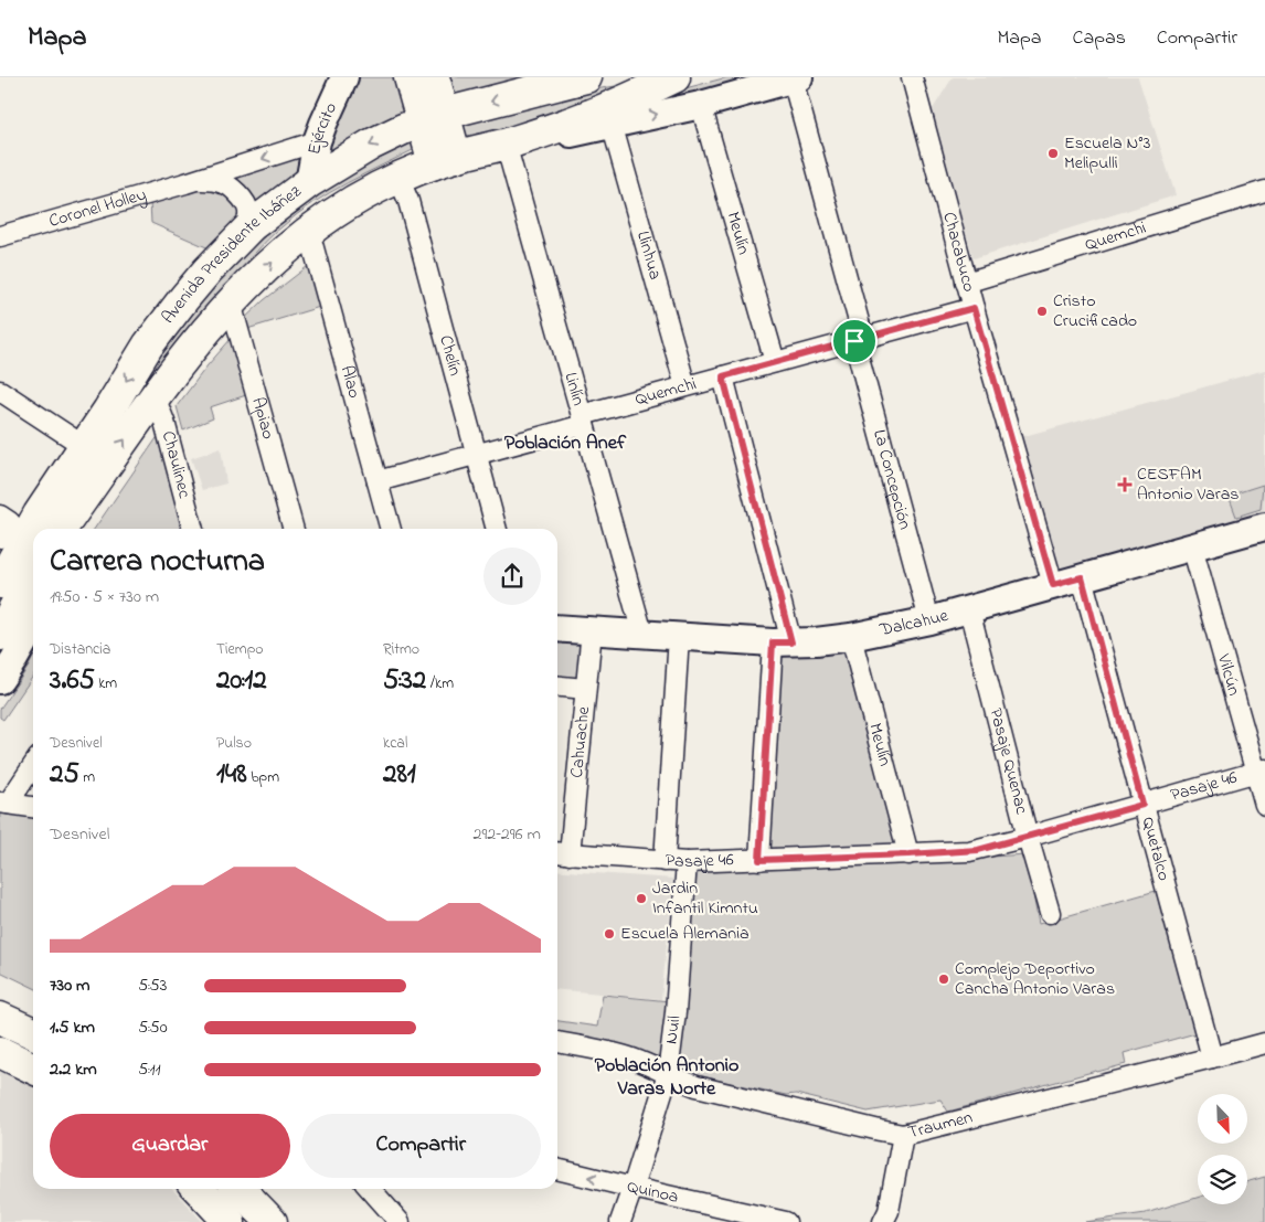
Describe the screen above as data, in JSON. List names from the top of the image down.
{
  "streets": {
    "main road": ["Avenida Presidente Ibáñez"],
    "street": [
      "Ejército",
      "Coronel Holley",
      "Meulín",
      "Quemchi",
      "Chacabuco",
      "Llinhua",
      "Chelín",
      "Alao",
      "Linlín",
      "Apiao",
      "Chaulinec",
      "La Concepción",
      "Dalcahue",
      "Vilcún",
      "Cahuache",
      "Pasaje Quenac",
      "Pasaje 46",
      "Quetalco",
      "Nuil",
      "Traumen",
      "Quinoa"
    ]
  },
  "crossings": [
    ["Ejército", "Coronel Holley"],
    ["Ejército", "Avenida Presidente Ibáñez"],
    ["Coronel Holley", "Avenida Presidente Ibáñez"],
    ["Meulín", "Quemchi"],
    ["Meulín", "Avenida Presidente Ibáñez"],
    ["Meulín", "Dalcahue"],
    ["Meulín", "Pasaje 46"],
    ["Quemchi", "Chacabuco"],
    ["Quemchi", "Llinhua"],
    ["Quemchi", "Chelín"],
    ["Quemchi", "Alao"],
    ["Quemchi", "Linlín"],
    ["Quemchi", "La Concepción"],
    ["Chacabuco", "Dalcahue"],
    ["Llinhua", "Avenida Presidente Ibáñez"],
    ["Avenida Presidente Ibáñez", "Chelín"],
    ["Avenida Presidente Ibáñez", "Alao"],
    ["Avenida Presidente Ibáñez", "Linlín"],
    ["Avenida Presidente Ibáñez", "Apiao"],
    ["Avenida Presidente Ibáñez", "Chaulinec"],
    ["Avenida Presidente Ibáñez", "La Concepción"],
    ["Linlín", "Dalcahue"],
    ["La Concepción", "Dalcahue"],
    ["Dalcahue", "Vilcún"],
    ["Dalcahue", "Cahuache"],
    ["Dalcahue", "Pasaje Quenac"],
    ["Dalcahue", "Quetalco"],
    ["Vilcún", "Pasaje 46"],
    ["Cahuache", "Pasaje 46"],
    ["Pasaje Quenac", "Pasaje 46"],
    ["Pasaje 46", "Quetalco"],
    ["Pasaje 46", "Nuil"],
    ["Quetalco", "Traumen"],
    ["Nuil", "Traumen"],
    ["Nuil", "Quinoa"]
  ],
  "districts": ["Población Anef", "Población Antonio Varas Norte"],
  "places": {
    "other": [
      "Escuela N°3 Melipulli",
      "Cristo Crucificado",
      "Jardin Infantil Kimntu",
      "Escuela Alemania",
      "Complejo Deportivo Cancha Antonio Varas"
    ],
    "health": ["CESFAM Antonio Varas"]
  },
  "north": "bottom right",
  "page": {
    "header": "Mapa",
    "nav": ["Mapa", "Capas", "Compartir"],
    "heading": ["Carrera nocturna", "19:50 · 5 × 730 m"],
    "stats": [
      ["Distancia", "3.65 km"],
      ["Tiempo", "20:12"],
      ["Ritmo", "5:32 /km"],
      ["Desnivel", "25 m"],
      ["Pulso", "148 bpm"],
      ["kcal", "281"]
    ],
    "chart": ["Desnivel", "292–296 m"],
    "list": [
      {
        "name": "730 m",
        "note": "5:53"
      },
      {
        "name": "1.5 km",
        "note": "5:50"
      },
      {
        "name": "2.2 km",
        "note": "5:11"
      }
    ],
    "buttons": ["Guardar", "Compartir"]
  }
}
